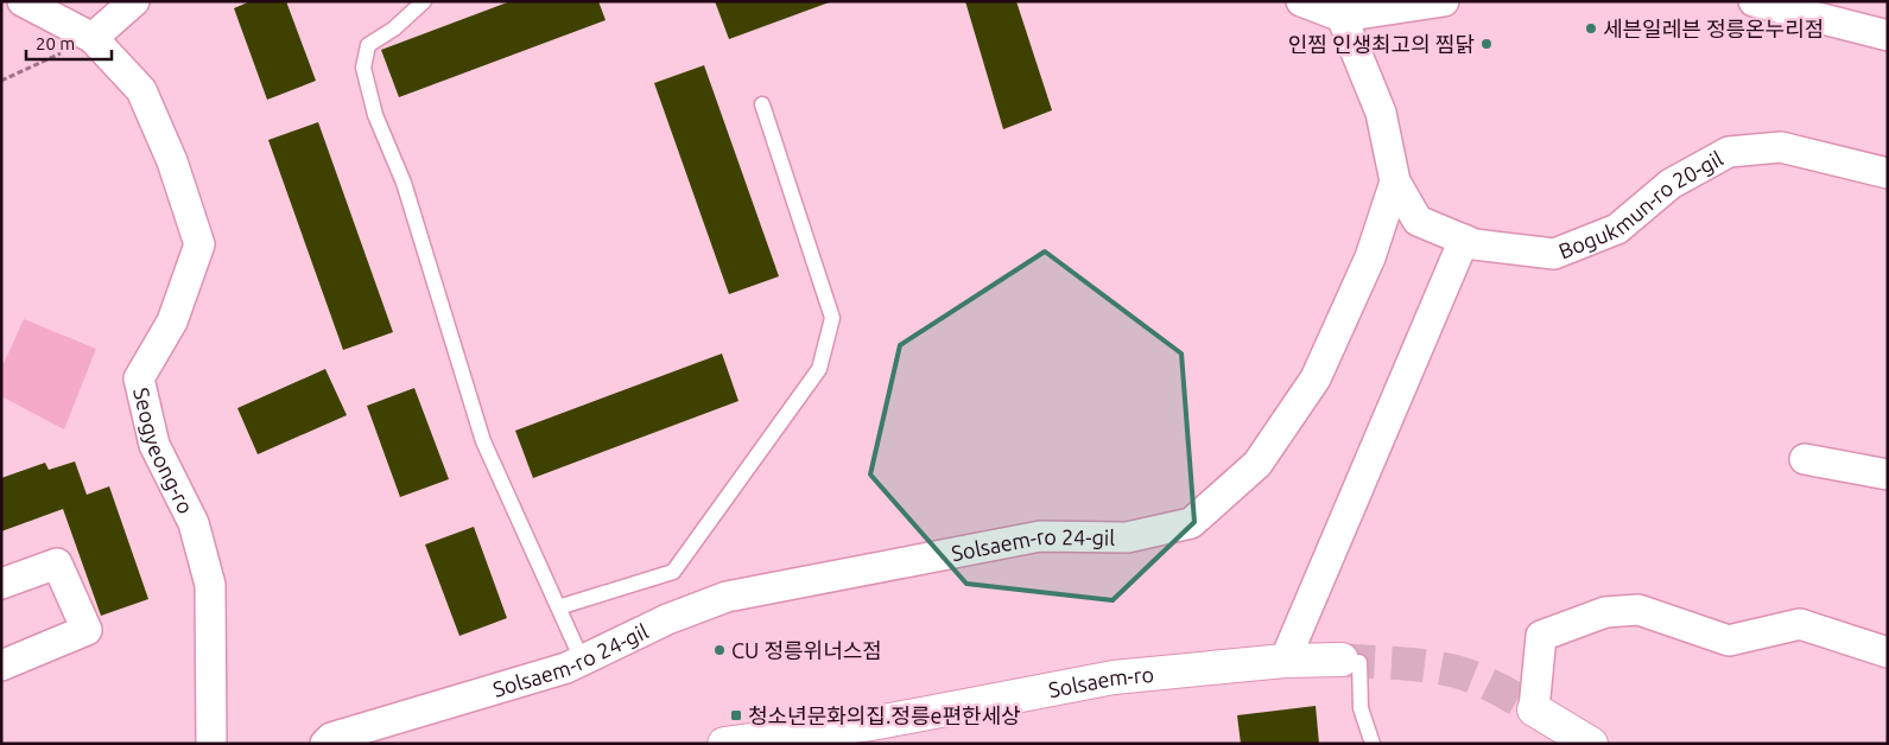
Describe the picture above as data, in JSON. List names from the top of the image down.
{
  "streets": {
    "main road": ["Solsaem-ro"],
    "street": ["Bogukmun-ro 20-gil", "Seogyeong-ro", "Solsaem-ro 24-gil"]
  },
  "crossings": [
    ["Bogukmun-ro 20-gil", "Solsaem-ro 24-gil"]
  ],
  "places": {
    "other": ["세븐일레븐 정릉온누리점", "인찜 인생최고의 찜닭", "CU 정릉위너스점"],
    "transit": ["청소년문화의집.정릉e편한세상"]
  },
  "scale_bar": "20 m"
}
